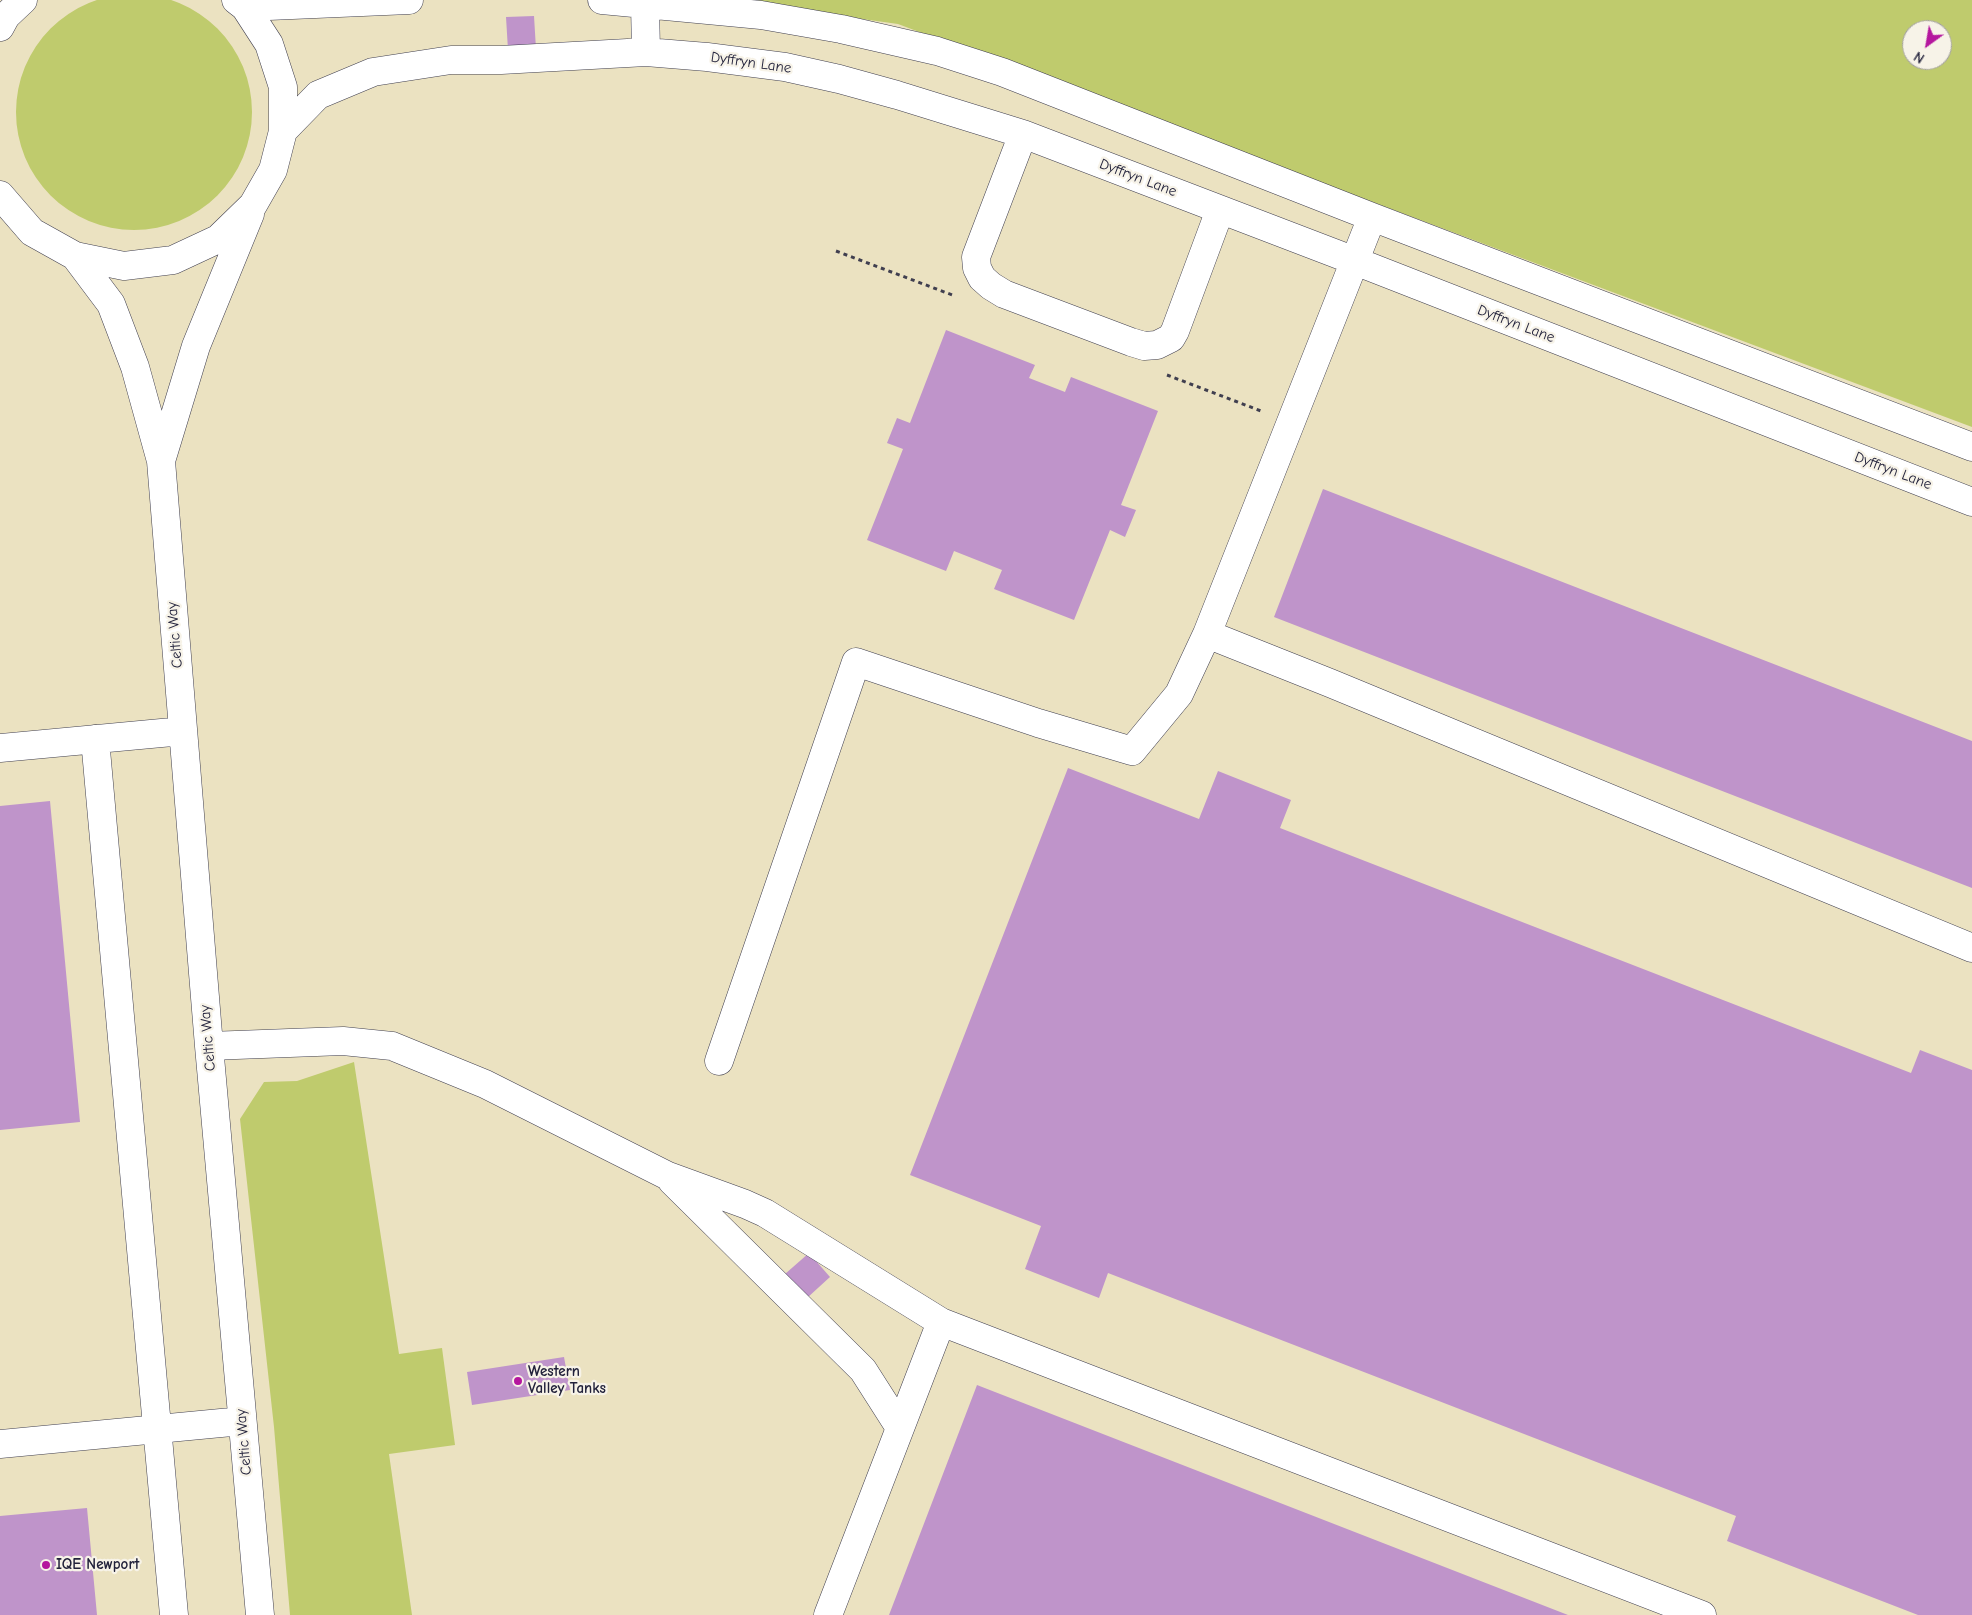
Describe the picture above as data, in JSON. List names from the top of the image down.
{
  "streets": {
    "street": ["Dyffryn Lane", "Celtic Way"]
  },
  "crossings": [
    ["Dyffryn Lane", "Celtic Way"]
  ],
  "places": ["Western Valley Tanks", "IQE Newport"],
  "north": "bottom left"
}
